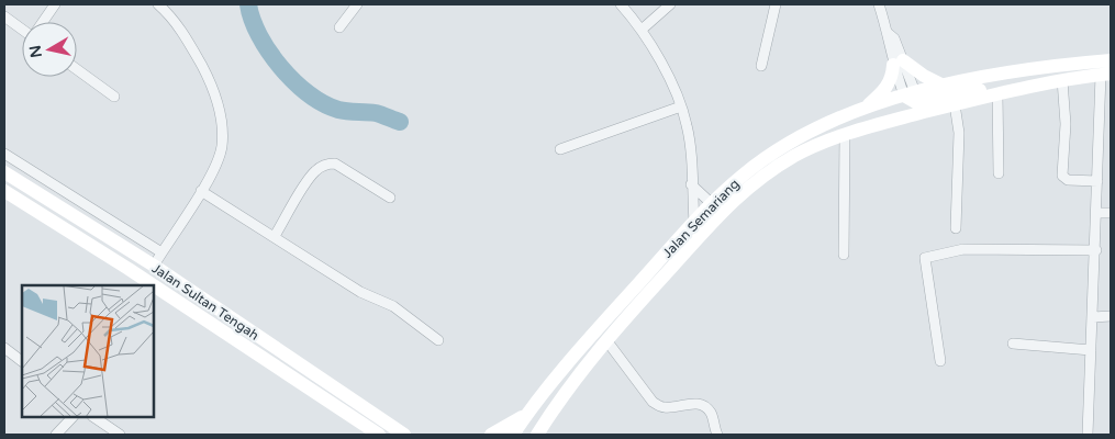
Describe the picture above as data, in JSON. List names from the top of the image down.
{
  "streets": {
    "main road": ["Jalan Semariang", "Jalan Sultan Tengah"]
  },
  "north": "left"
}
